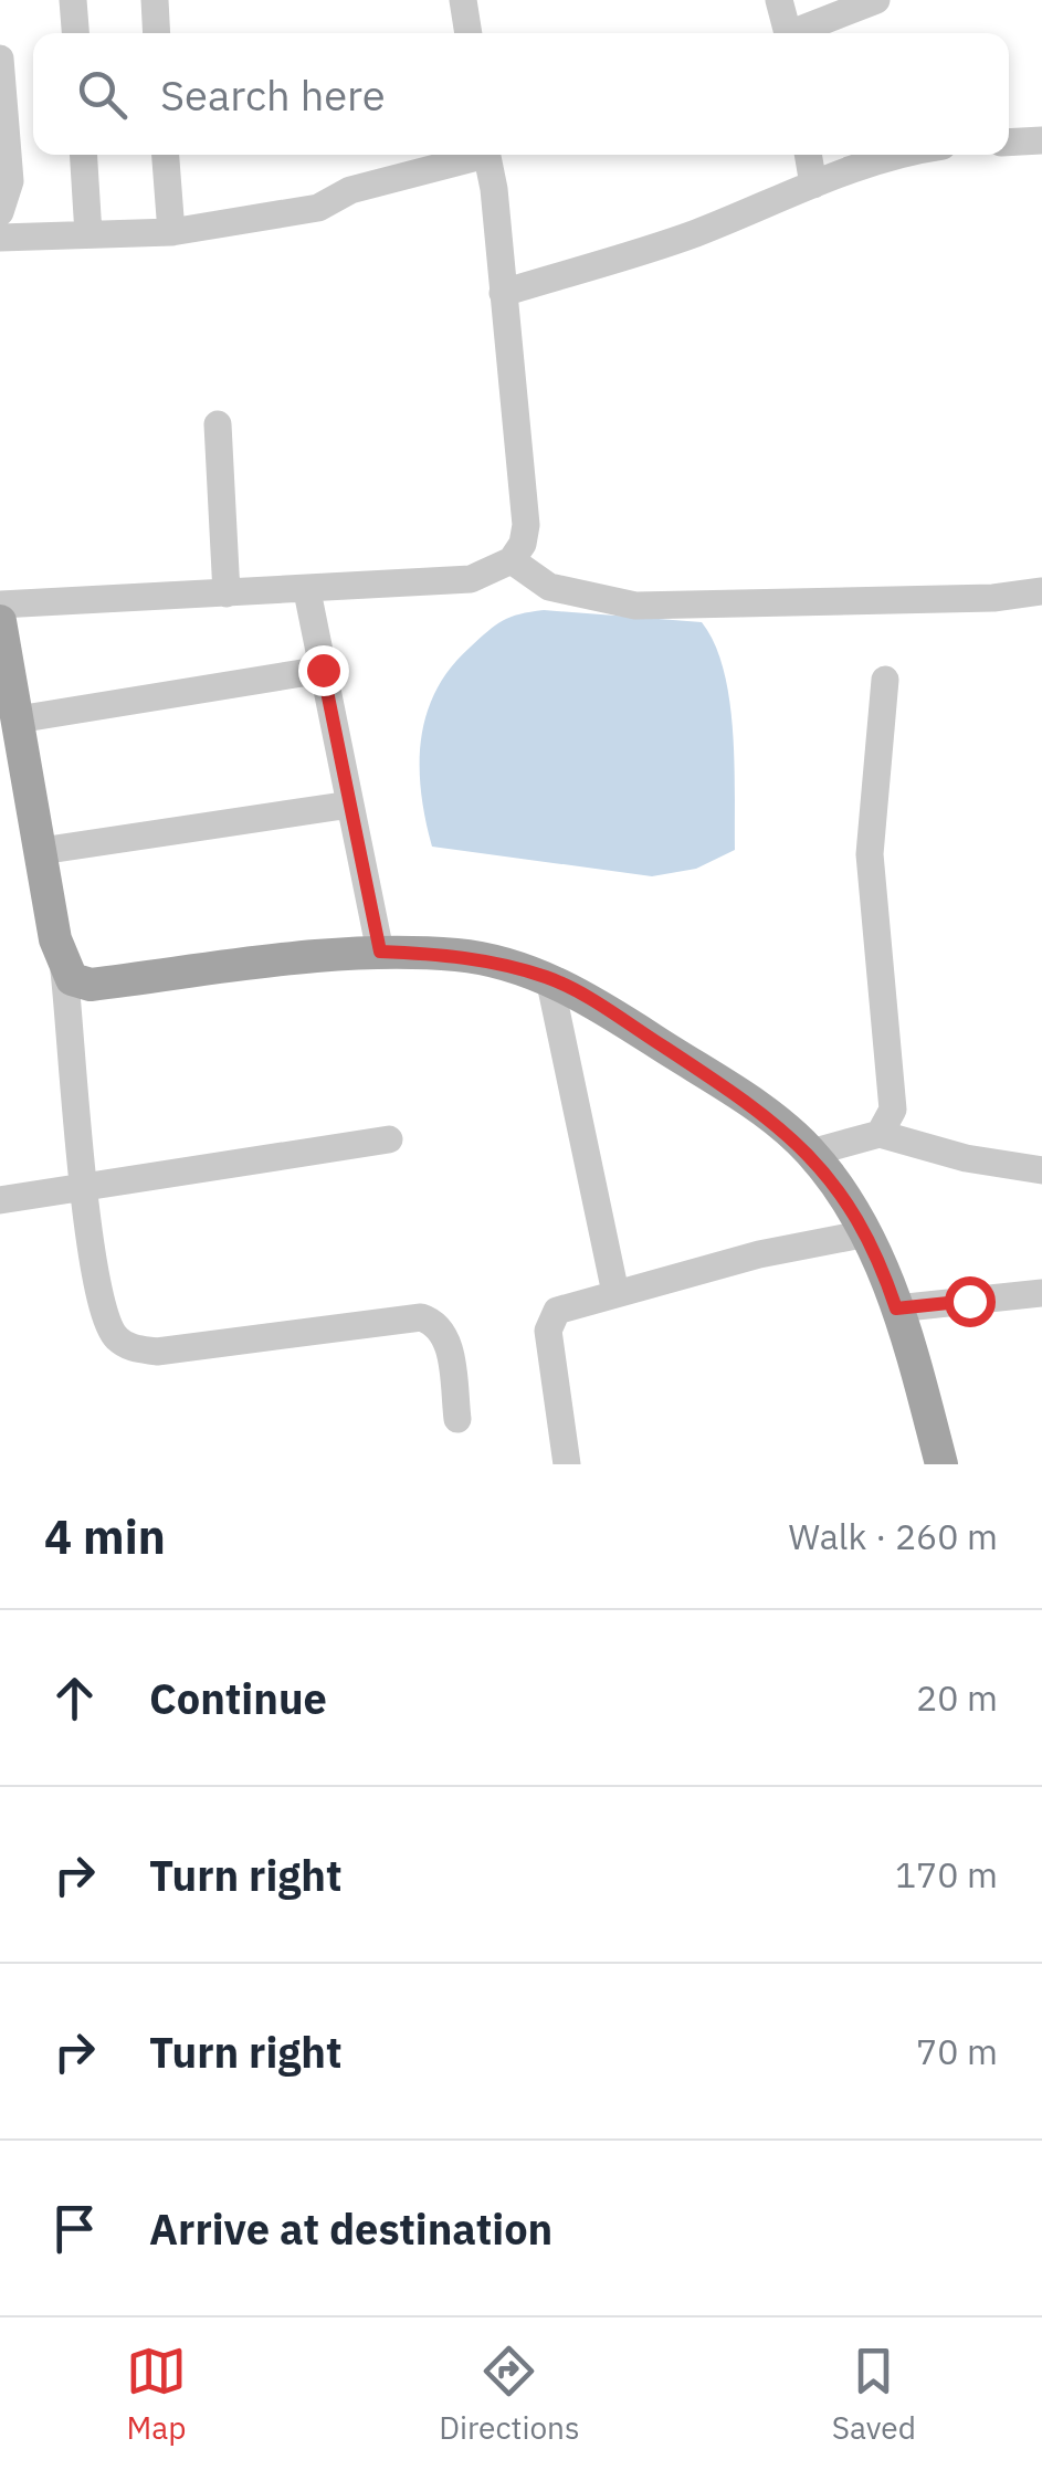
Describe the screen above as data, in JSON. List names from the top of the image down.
{
  "page": {
    "search": "Search here",
    "heading": ["4 min", "Walk · 260 m"],
    "list": [
      ["Continue", "20 m"],
      ["Turn right", "170 m"],
      ["Turn right", "70 m"],
      "Arrive at destination"
    ],
    "nav": ["Map", "Directions", "Saved"]
  }
}
